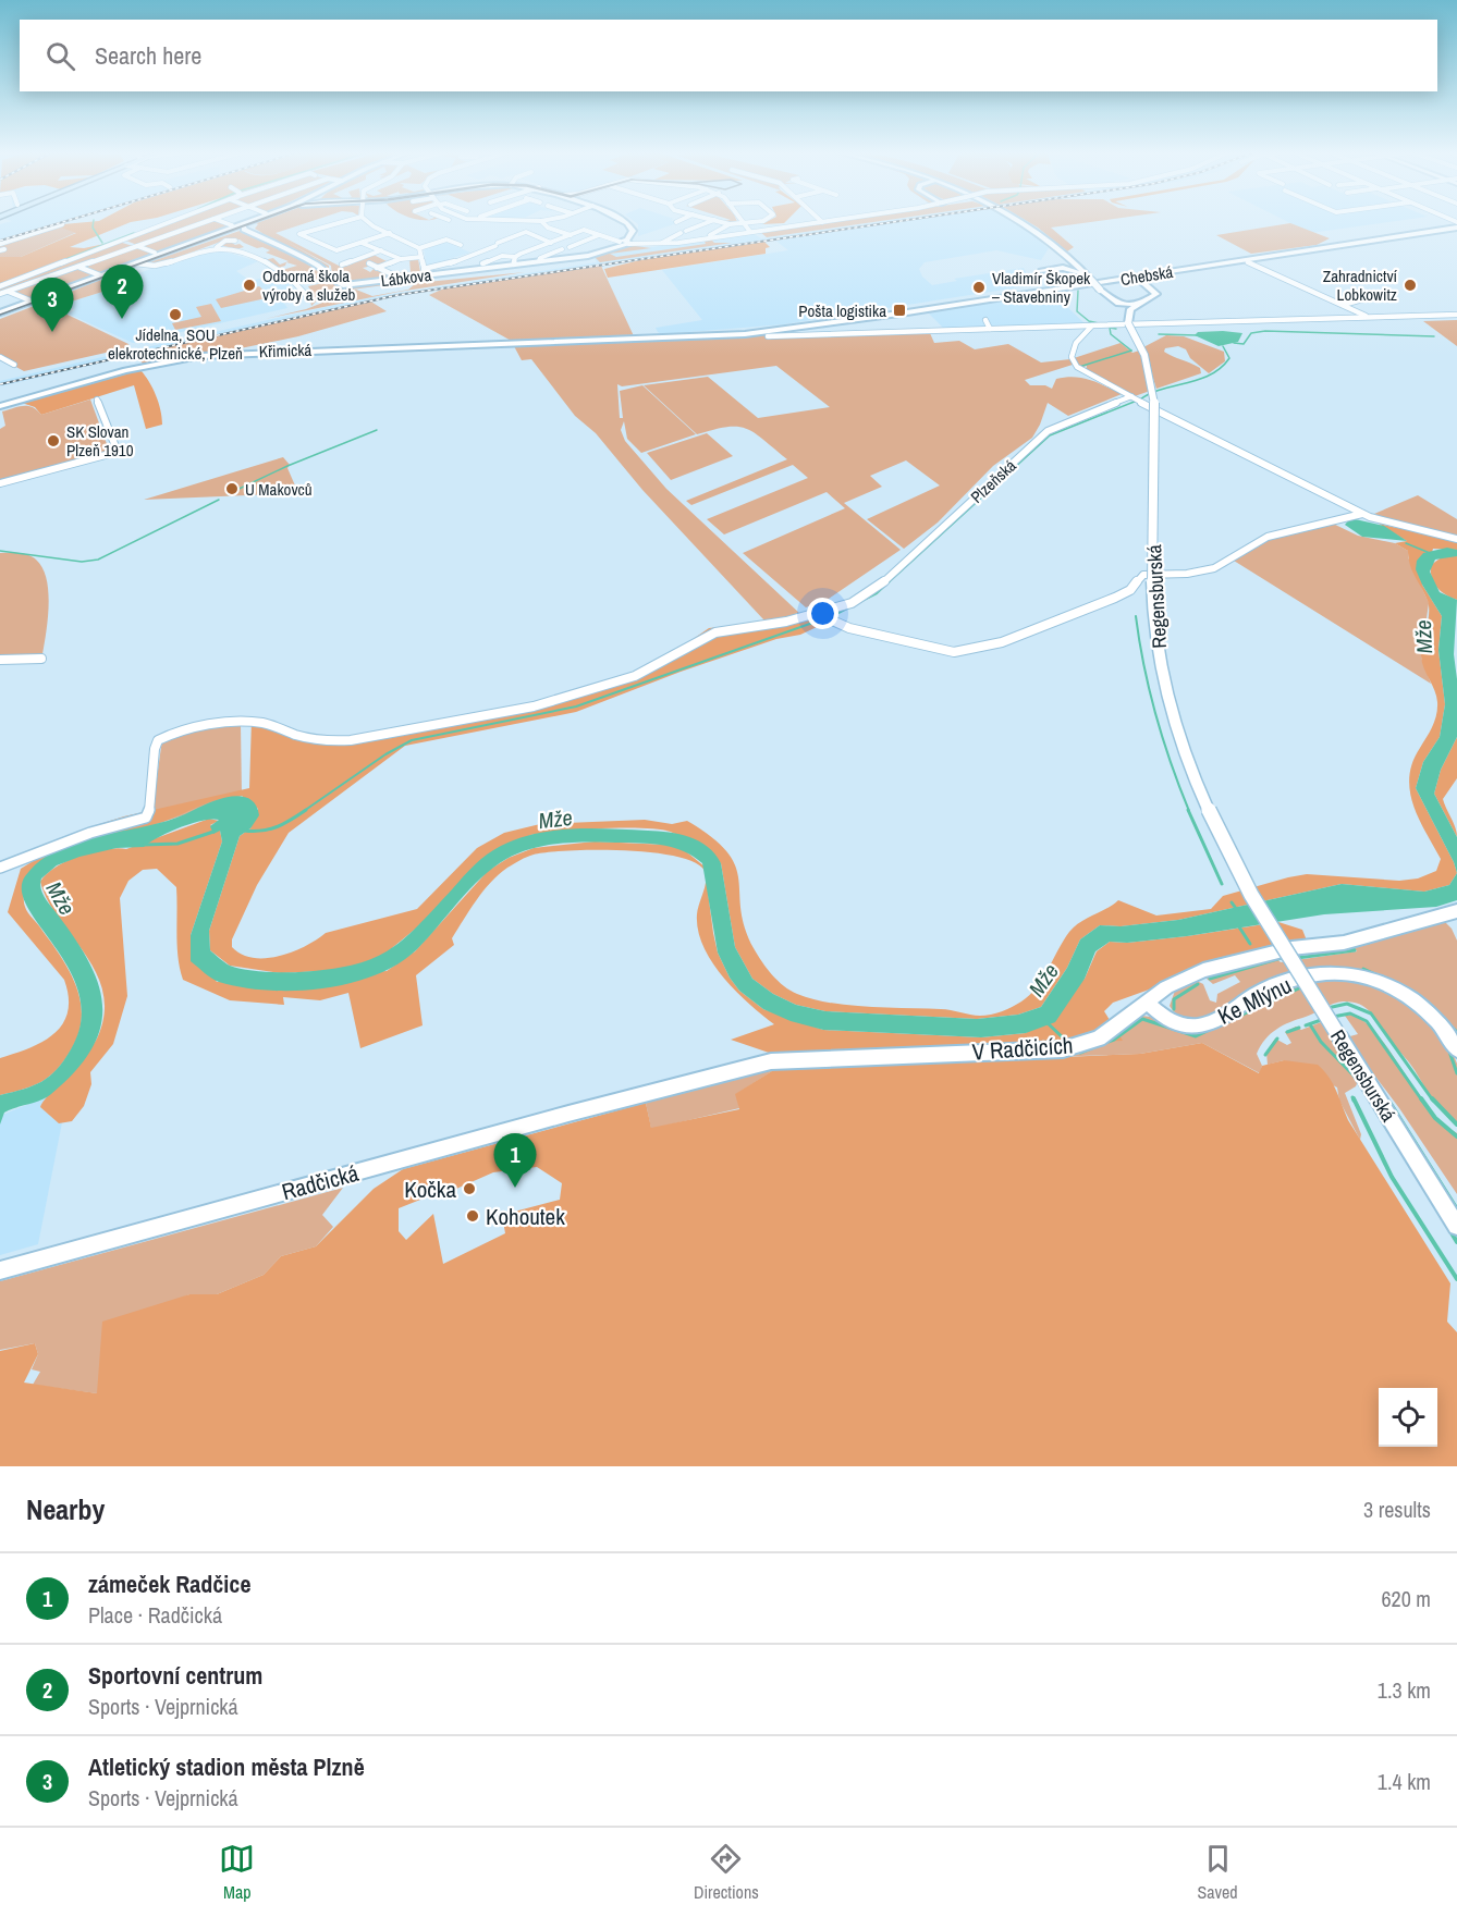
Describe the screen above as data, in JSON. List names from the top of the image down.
{
  "streets": {
    "main road": [
      "Chebská",
      "Lábkova",
      "Křimická",
      "Regensburská",
      "Ke Mlýnu",
      "V Radčicích",
      "Radčická"
    ],
    "street": ["Plzeňská"]
  },
  "crossings": [
    ["Chebská", "Křimická"],
    ["Ke Mlýnu", "V Radčicích"],
    ["V Radčicích", "Radčická"]
  ],
  "water": ["Mže"],
  "places": {
    "other": [
      "Odborná škola výroby a služeb",
      "Zahradnictví Lobkowitz",
      "Vladimír Škopek – Stavebniny",
      "Jídelna, SOU elekrotechnické, Plzeň",
      "SK Slovan Plzeň 1910",
      "U Makovců",
      "Kočka",
      "Kohoutek"
    ],
    "transit": ["Pošta logistika"]
  },
  "page": {
    "search": "Search here",
    "pins": ["2", "3", "1"],
    "heading": ["Nearby", "3 results"],
    "list": [
      {
        "mark": "1",
        "name": "zámeček Radčice",
        "note": "Place · Radčická",
        "value": "620 m"
      },
      {
        "mark": "2",
        "name": "Sportovní centrum",
        "note": "Sports · Vejprnická",
        "value": "1.3 km"
      },
      {
        "mark": "3",
        "name": "Atletický stadion města Plzně",
        "note": "Sports · Vejprnická",
        "value": "1.4 km"
      }
    ],
    "nav": ["Map", "Directions", "Saved"]
  }
}
